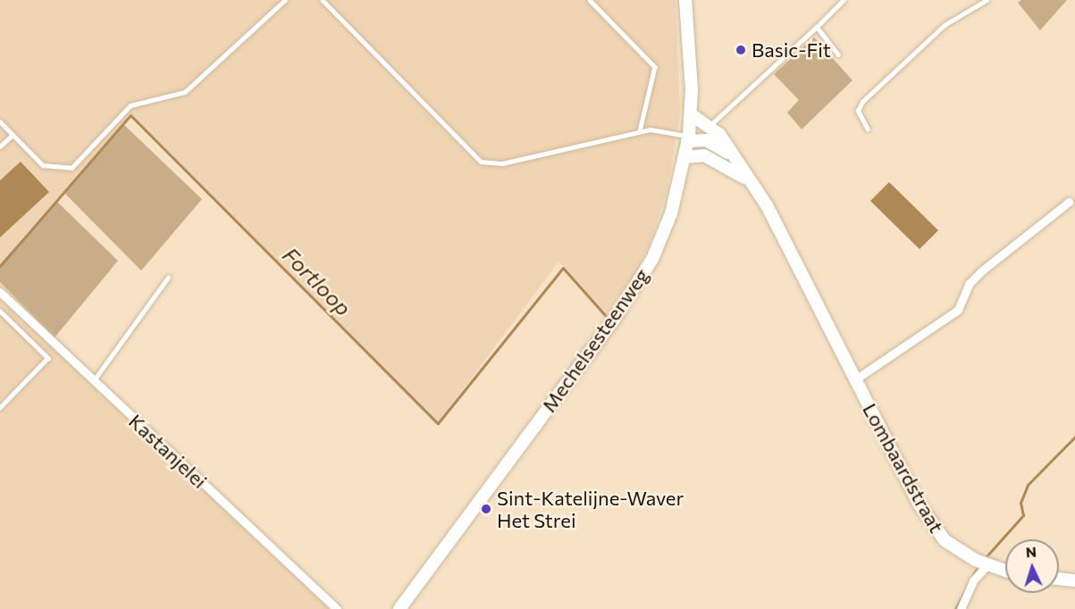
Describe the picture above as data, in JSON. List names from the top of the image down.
{
  "streets": {
    "street": ["Mechelsesteenweg", "Kastanjelei", "Lombaardstraat"]
  },
  "crossings": [
    ["Mechelsesteenweg", "Lombaardstraat"]
  ],
  "water": ["Fortloop"],
  "places": ["Basic-Fit", "Sint-Katelijne-Waver Het Strei"],
  "north": "top"
}
